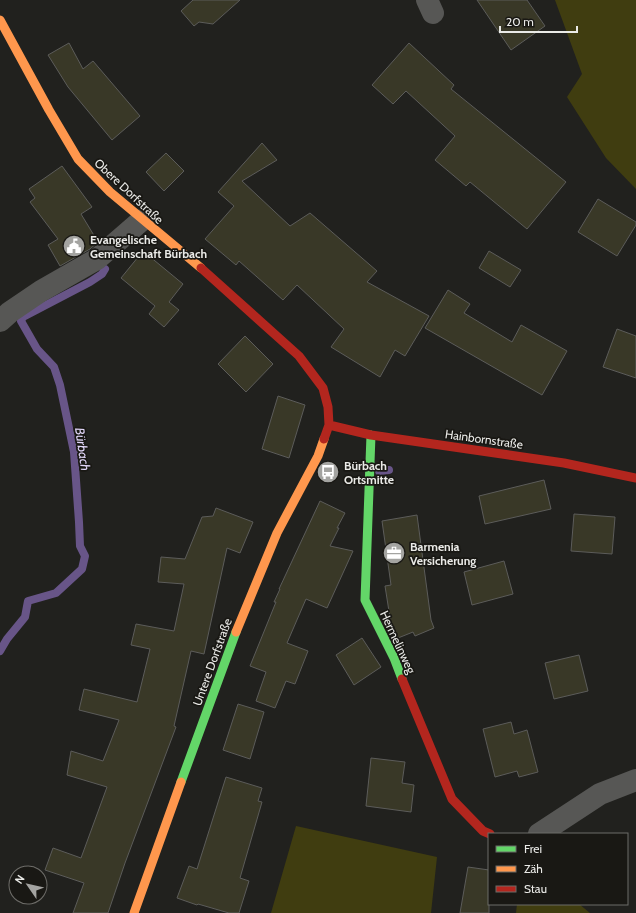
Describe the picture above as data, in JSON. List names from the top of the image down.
{
  "streets": {
    "street": [
      "Obere Dorfstraße",
      "Hainbornstraße",
      "Hermelinweg",
      "Untere Dorfstraße"
    ]
  },
  "crossings": [
    ["Obere Dorfstraße", "Hainbornstraße"],
    ["Obere Dorfstraße", "Untere Dorfstraße"],
    ["Hainbornstraße", "Hermelinweg"],
    ["Hainbornstraße", "Untere Dorfstraße"]
  ],
  "water": ["Bürbach"],
  "places": {
    "public building": ["Evangelische Gemeinschaft Bürbach"],
    "bus stop": ["Bürbach Ortsmitte"],
    "office": ["Barmenia Versicherung"]
  },
  "legend": ["Frei", "Zäh", "Stau"],
  "scale_bar": "20 m",
  "north": "top left"
}
